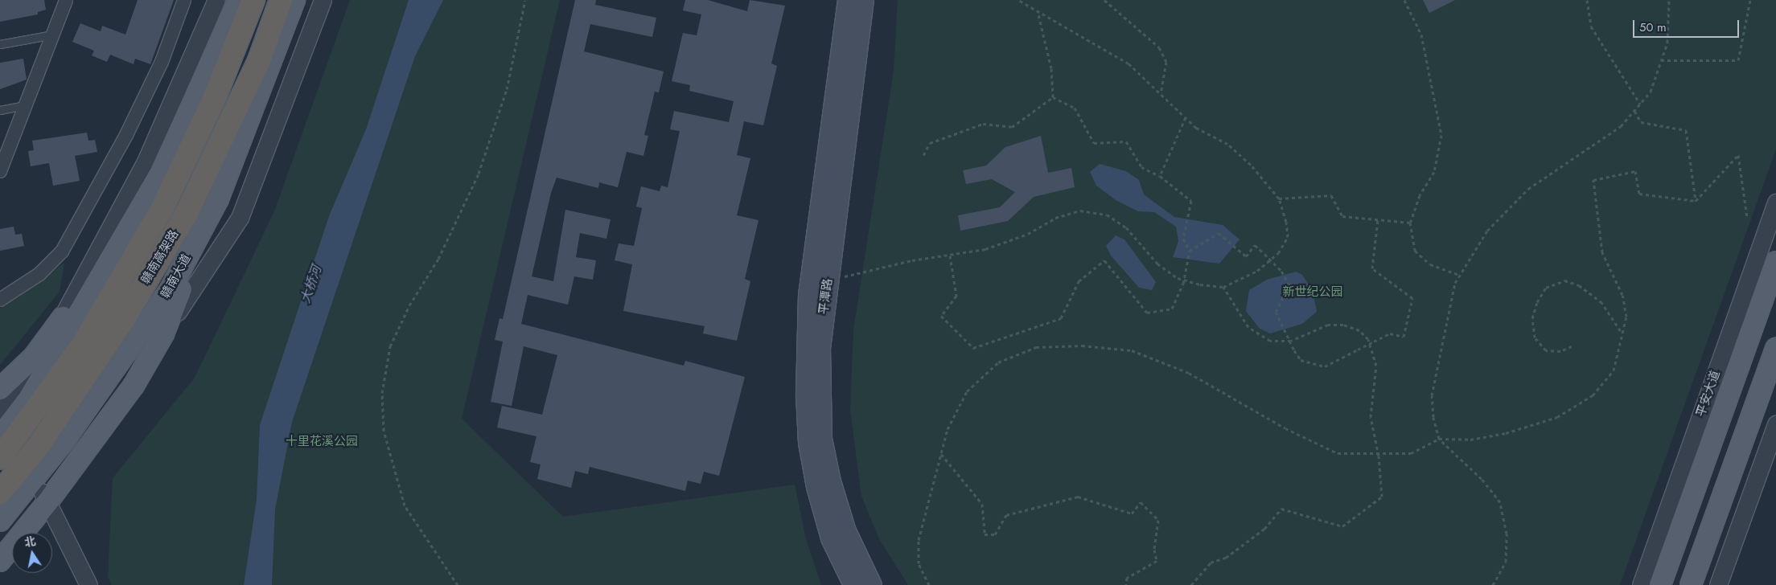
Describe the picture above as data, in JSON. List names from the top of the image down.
{
  "streets": {
    "highway": ["赣南高架路"],
    "main road": ["赣南大道", "平潭路", "平安大道"]
  },
  "water": ["大桥河"],
  "parks": ["新世纪公园", "十里花溪公园"],
  "scale_bar": "50 m",
  "north": "top"
}
